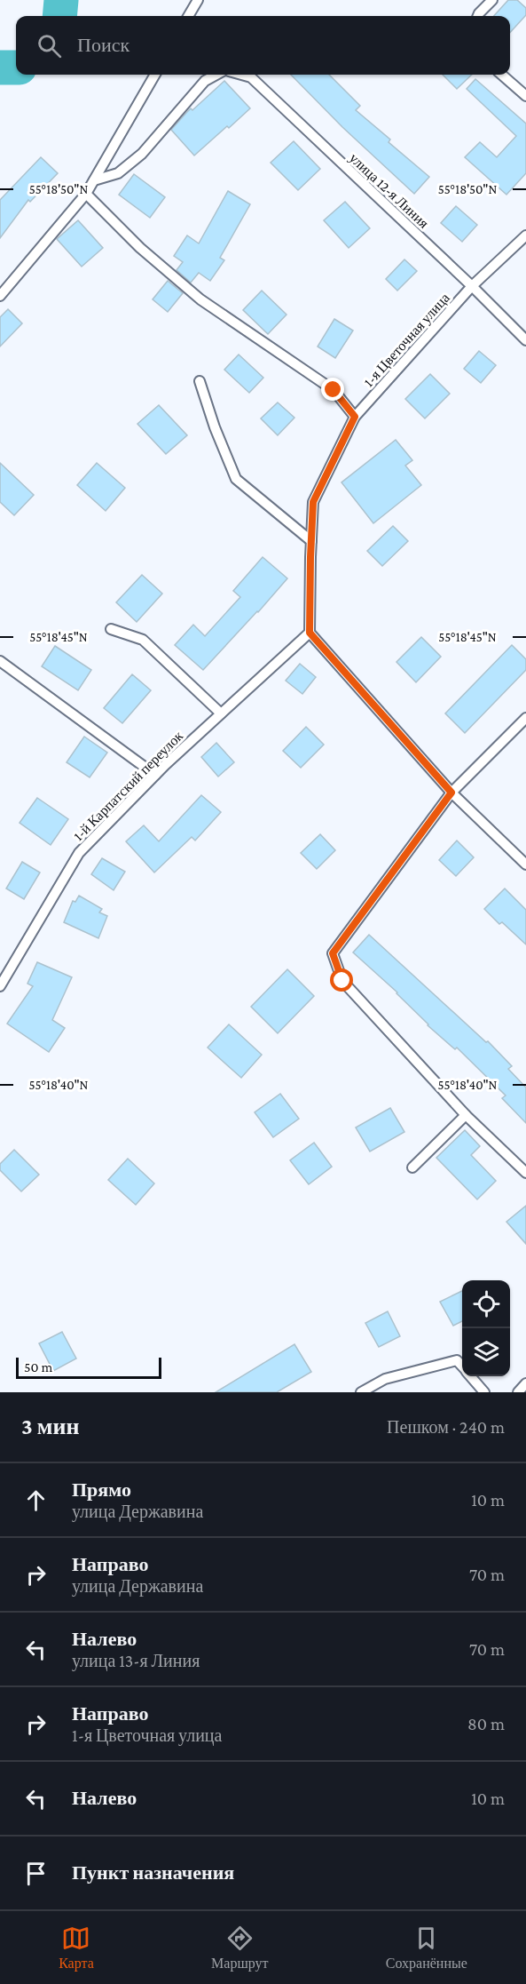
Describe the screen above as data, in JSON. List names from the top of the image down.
{
  "streets": {
    "lane": ["улица 12-я Линия", "1-я Цветочная улица", "1-й Карпатский переулок"]
  },
  "crossings": [
    ["улица 12-я Линия", "1-я Цветочная улица"],
    ["1-я Цветочная улица", "1-й Карпатский переулок"]
  ],
  "scale_bar": "50 m",
  "page": {
    "search": "Поиск",
    "scale": "50 m",
    "heading": ["3 мин", "Пешком · 240 m"],
    "list": [
      ["Прямо", "улица Державина", "10 m"],
      ["Направо", "улица Державина", "70 m"],
      ["Налево", "улица 13-я Линия", "70 m"],
      ["Направо", "1-я Цветочная улица", "80 m"],
      ["Налево", "10 m"],
      "Пункт назначения"
    ],
    "nav": ["Карта", "Маршрут", "Сохранённые"]
  },
  "coordinates": ["55°18'50\"N", "55°18'45\"N", "55°18'40\"N"]
}
